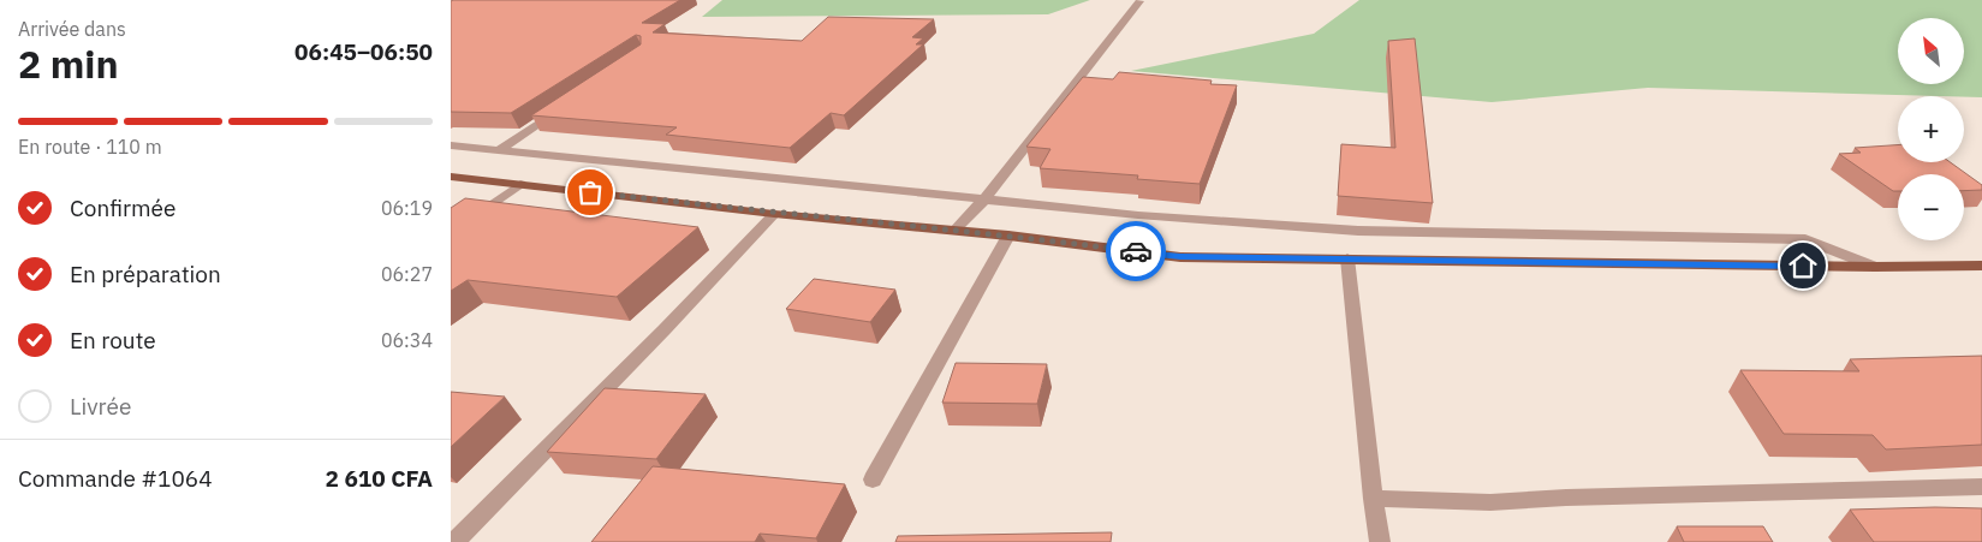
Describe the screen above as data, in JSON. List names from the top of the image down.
{
  "north": "top left",
  "page": {
    "heading": ["2 min", "Arrivée dans", "06:45–06:50"],
    "panel": ["Commande #1064", "2 610 CFA"],
    "map_buttons": ["+", "−"],
    "bar": "En route · 110 m",
    "list": [
      ["Confirmée", "06:19"],
      ["En préparation", "06:27"],
      ["En route", "06:34"],
      "Livrée"
    ]
  }
}
